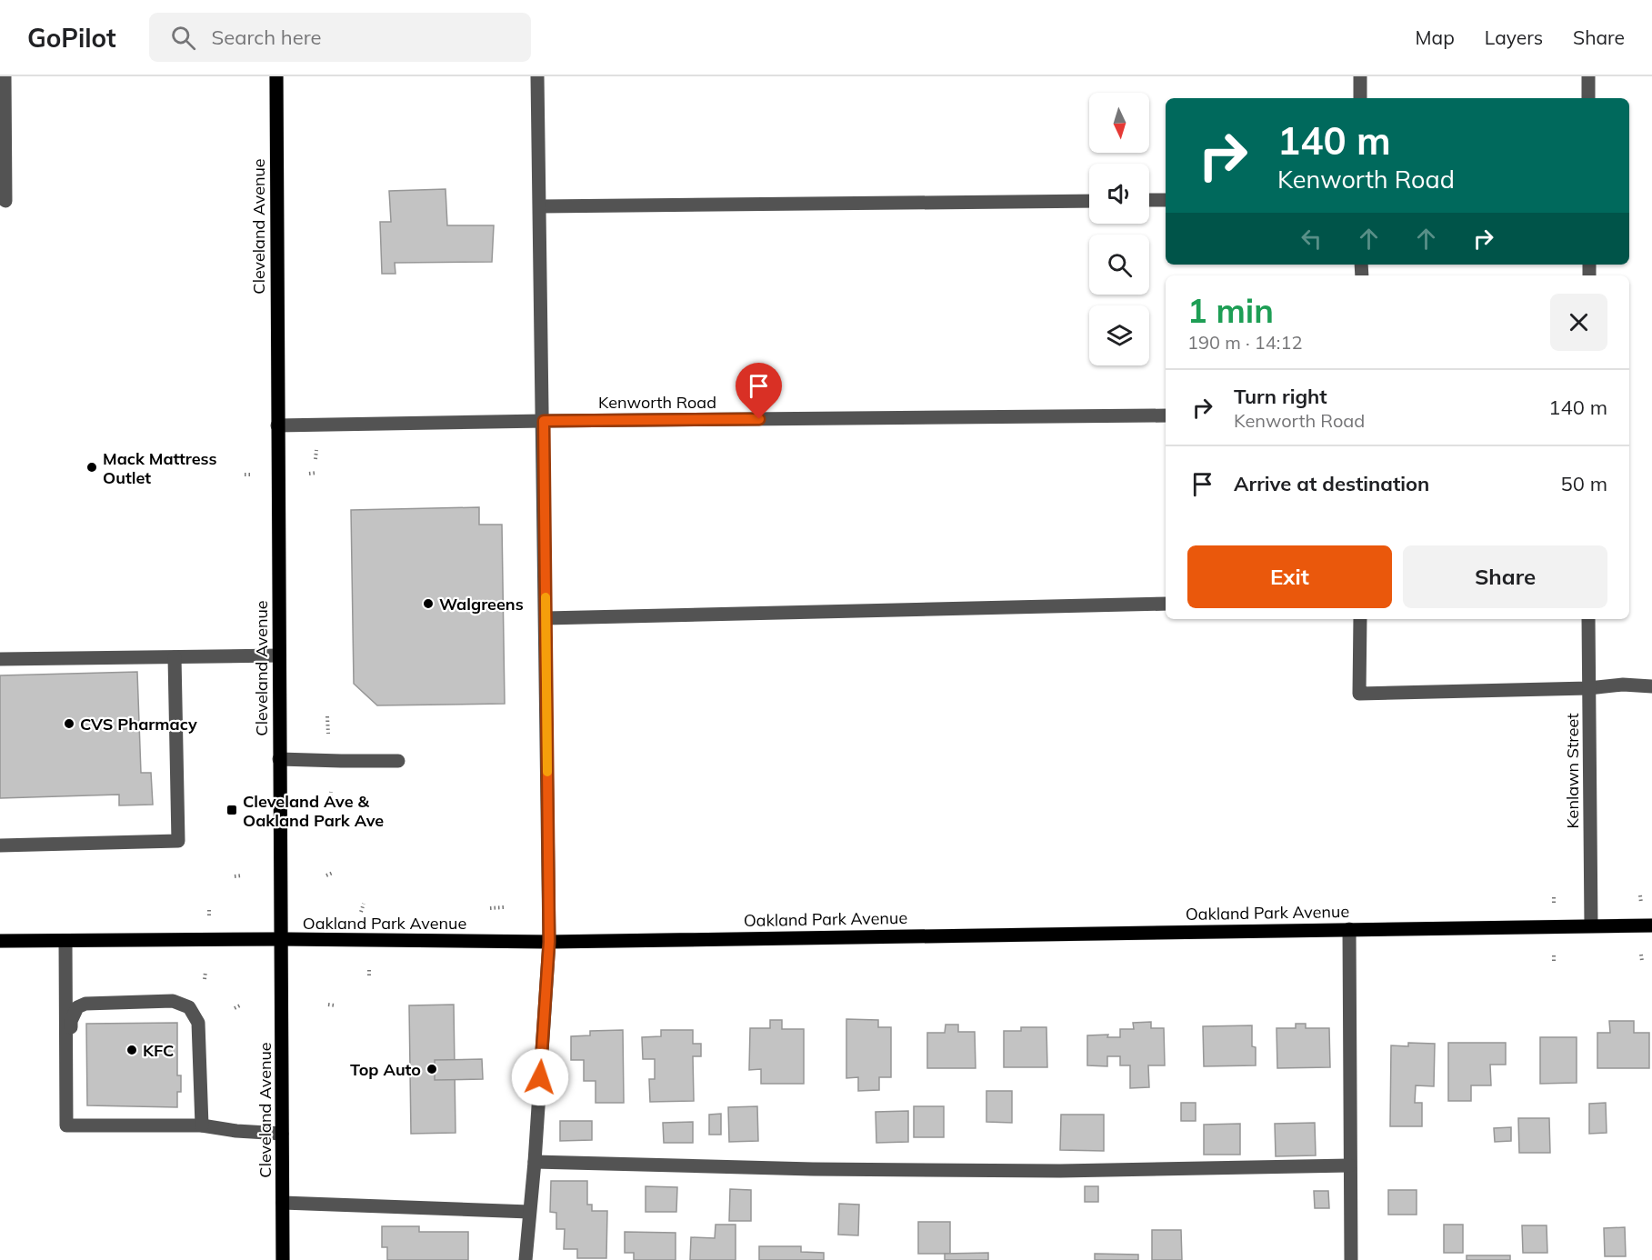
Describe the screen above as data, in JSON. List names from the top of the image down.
{
  "streets": {
    "main road": ["Cleveland Avenue", "Oakland Park Avenue"],
    "street": ["Kenworth Road", "Kenlawn Street"]
  },
  "crossings": [
    ["Cleveland Avenue", "Kenworth Road"],
    ["Cleveland Avenue", "Oakland Park Avenue"],
    ["Kenlawn Street", "Oakland Park Avenue"]
  ],
  "places": {
    "other": [
      "Mack Mattress Outlet",
      "Walgreens",
      "CVS Pharmacy",
      "KFC",
      "Top Auto"
    ],
    "transit": ["Cleveland Ave & Oakland Park Ave"]
  },
  "north": "bottom",
  "page": {
    "header": "GoPilot",
    "search": "Search here",
    "nav": ["Map", "Layers", "Share"],
    "turn": ["140 m", "Kenworth Road"],
    "heading": ["1 min", "190 m · 14:12"],
    "list": [
      {
        "name": "Turn right",
        "note": "Kenworth Road",
        "value": "140 m"
      },
      {
        "name": "Arrive at destination",
        "value": "50 m"
      }
    ],
    "buttons": ["Exit", "Share"]
  }
}
